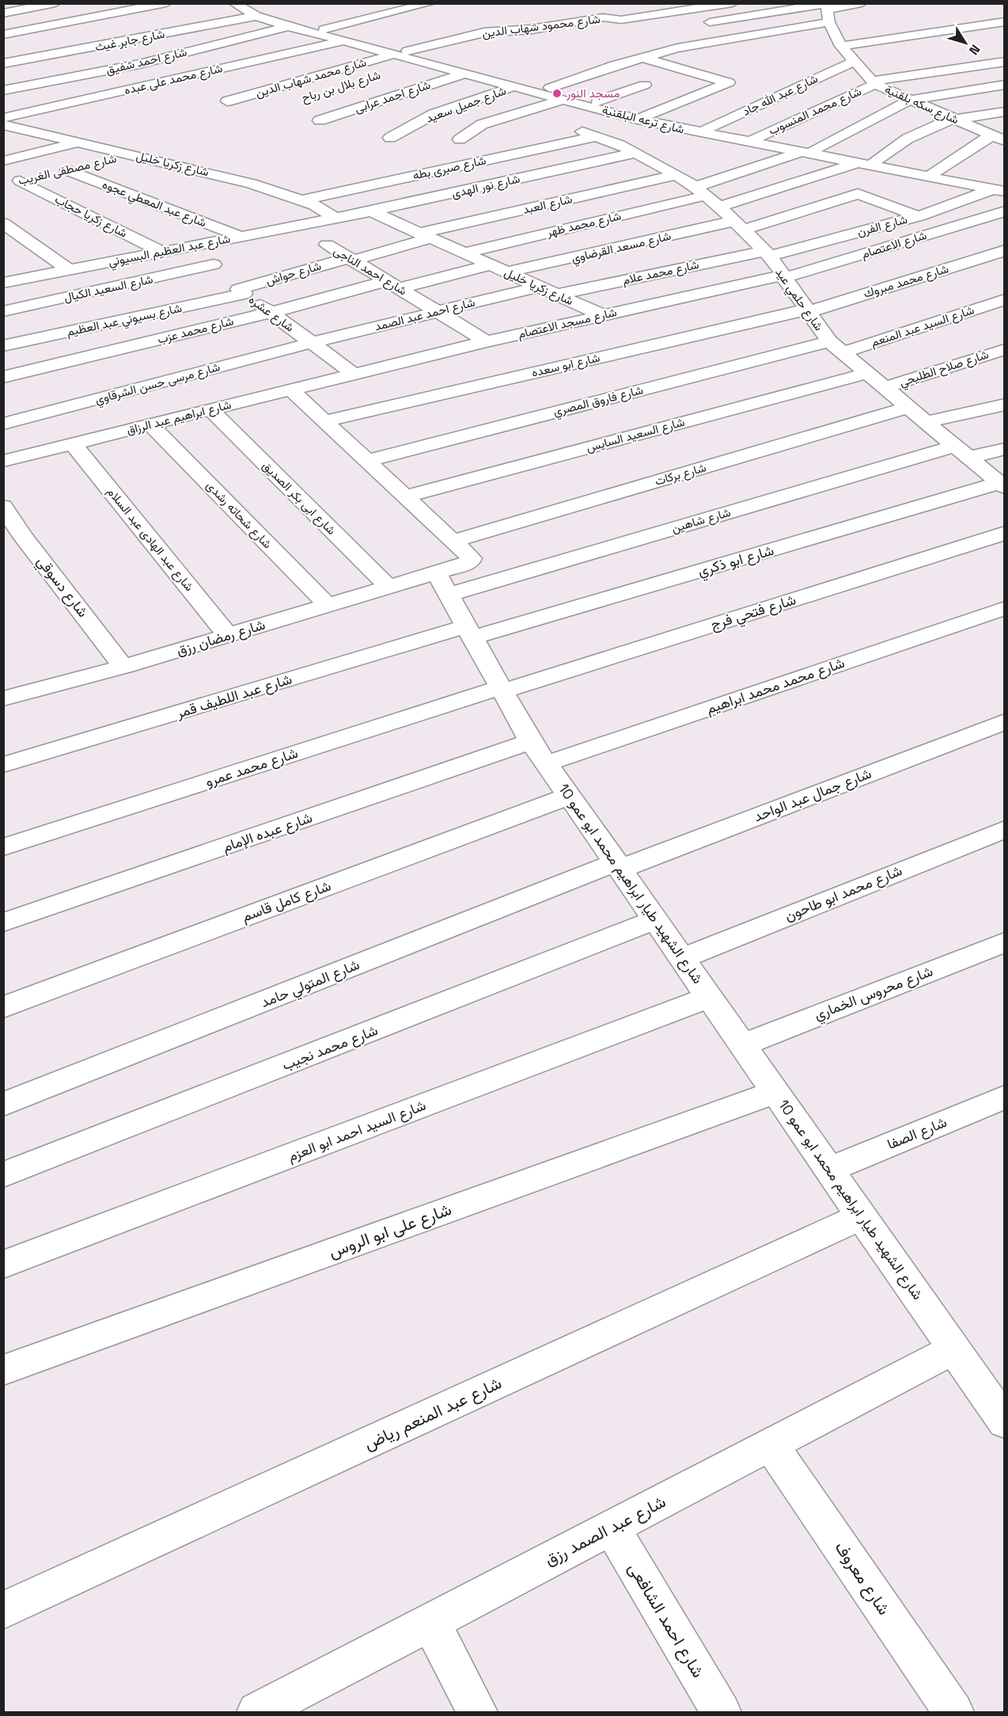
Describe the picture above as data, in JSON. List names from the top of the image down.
{
  "streets": {
    "street": [
      "شارع محمود شهاب الدين",
      "شارع جابر غيث",
      "شارع احمد شفيق",
      "شارع محمد شهاب الدين",
      "شارع محمد على عبده",
      "شارع بلال بن رباح",
      "شارع عبد الله جاد",
      "شارع احمد عرابى",
      "شارع جميل سعيد",
      "شارع سكه بلقنية",
      "شارع محمد المنسوب",
      "شارع ترعه البلقنية",
      "شارع زكريا خليل",
      "شارع صبرى بطه",
      "شارع مصطفى الغريب",
      "شارع نور الهدى",
      "شارع عبد المعطي عجوه",
      "شارع العبد",
      "شارع زكريا حجاب",
      "شارع محمد ظهر",
      "شارع الفرن",
      "شارع الاعتصام",
      "شارع مسعد القرضاوي",
      "شارع عبد العظيم البسيوني",
      "شارع احمد الناجى",
      "شارع محمد علام",
      "شارع حواش",
      "شارع محمد مبروك",
      "شارع السعيد الكيال",
      "شارع حلمي عيد",
      "شارع عشره",
      "شارع احمد عبد الصمد",
      "شارع بسيوني عبد العظيم",
      "شارع مسجد الاعتصام",
      "شارع السيد عبد المنعم",
      "شارع محمد عزب",
      "شارع ابو سعده",
      "شارع صلاح الطليحي",
      "شارع مرسى حسن الشرقاوي",
      "شارع فاروق المصري",
      "شارع ابراهيم عبد الرزاق",
      "شارع السعيد السايس",
      "شارع بركات",
      "شارع ابى بكر الصديق",
      "شارع شحاته رشدى",
      "شارع شاهين",
      "شارع عبد الهادى عبد السلام",
      "شارع ابو ذكري",
      "شارع دسوقي",
      "شارع فتحي فرج",
      "شارع رمضان رزق",
      "شارع محمد محمد ابراهيم",
      "شارع عبد اللطيف قمر",
      "شارع محمد عمرو",
      "شارع جمال عبد الواحد",
      "شارع عبده الإمام",
      "شارع الشهيد طيار ابراهيم محمد ابو عمو 10",
      "شارع محمد ابو طاحون",
      "شارع كامل قاسم",
      "شارع المتولي حامد",
      "شارع محروس الخماري",
      "شارع محمد نجيب",
      "شارع السيد احمد ابو العزم",
      "شارع الصفا",
      "شارع على ابو الروس",
      "شارع عبد المنعم رياض",
      "شارع عبد الصمد رزق",
      "شارع معروف",
      "شارع احمد الشافعى"
    ]
  },
  "crossings": [
    ["شارع محمود شهاب الدين", "شارع ترعه البلقنية"],
    ["شارع جابر غيث", "شارع ترعه البلقنية"],
    ["شارع احمد شفيق", "شارع ترعه البلقنية"],
    ["شارع محمد شهاب الدين", "شارع ترعه البلقنية"],
    ["شارع محمد على عبده", "شارع ترعه البلقنية"],
    ["شارع بلال بن رباح", "شارع ترعه البلقنية"],
    ["شارع عبد الله جاد", "شارع سكه بلقنية"],
    ["شارع عبد الله جاد", "شارع ترعه البلقنية"],
    ["شارع احمد عرابى", "شارع ترعه البلقنية"],
    ["شارع جميل سعيد", "شارع ترعه البلقنية"],
    ["شارع سكه بلقنية", "شارع محمد المنسوب"],
    ["شارع سكه بلقنية", "شارع محمد ظهر"],
    ["شارع محمد المنسوب", "شارع ترعه البلقنية"],
    ["شارع ترعه البلقنية", "شارع محمد ظهر"],
    ["شارع ترعه البلقنية", "شارع الفرن"],
    ["شارع زكريا خليل", "شارع صبرى بطه"],
    ["شارع زكريا خليل", "شارع مصطفى الغريب"],
    ["شارع زكريا خليل", "شارع نور الهدى"],
    ["شارع زكريا خليل", "شارع العبد"],
    ["شارع زكريا خليل", "شارع محمد ظهر"],
    ["شارع زكريا خليل", "شارع مسعد القرضاوي"],
    ["شارع زكريا خليل", "شارع عبد العظيم البسيوني"],
    ["شارع زكريا خليل", "شارع محمد علام"],
    ["شارع زكريا خليل", "شارع حواش"],
    ["شارع زكريا خليل", "شارع احمد عبد الصمد"],
    ["شارع زكريا خليل", "شارع مسجد الاعتصام"],
    ["شارع زكريا خليل", "شارع محمد عزب"],
    ["شارع صبرى بطه", "شارع حلمي عيد"],
    ["شارع مصطفى الغريب", "شارع عبد المعطي عجوه"],
    ["شارع مصطفى الغريب", "شارع زكريا حجاب"],
    ["شارع نور الهدى", "شارع عبد العظيم البسيوني"],
    ["شارع نور الهدى", "شارع حلمي عيد"],
    ["شارع عبد المعطي عجوه", "شارع عبد العظيم البسيوني"],
    ["شارع العبد", "شارع حواش"],
    ["شارع العبد", "شارع حلمي عيد"],
    ["شارع زكريا حجاب", "شارع عبد العظيم البسيوني"],
    ["شارع محمد ظهر", "شارع حلمي عيد"],
    ["شارع الفرن", "شارع مسعد القرضاوي"],
    ["شارع الفرن", "شارع محمد علام"],
    ["شارع الفرن", "شارع حلمي عيد"],
    ["شارع الاعتصام", "شارع حلمي عيد"],
    ["شارع الاعتصام", "شارع مسجد الاعتصام"],
    ["شارع مسعد القرضاوي", "شارع حلمي عيد"],
    ["شارع احمد الناجى", "شارع حواش"],
    ["شارع احمد الناجى", "شارع احمد عبد الصمد"],
    ["شارع احمد الناجى", "شارع مسجد الاعتصام"],
    ["شارع احمد الناجى", "شارع محمد عزب"],
    ["شارع محمد علام", "شارع حلمي عيد"],
    ["شارع حواش", "شارع عشره"],
    ["شارع حواش", "شارع بسيوني عبد العظيم"],
    ["شارع محمد مبروك", "شارع حلمي عيد"],
    ["شارع محمد مبروك", "شارع ابو سعده"],
    ["شارع السعيد الكيال", "شارع عشره"],
    ["شارع حلمي عيد", "شارع مسجد الاعتصام"],
    ["شارع حلمي عيد", "شارع السيد عبد المنعم"],
    ["شارع حلمي عيد", "شارع ابو سعده"],
    ["شارع حلمي عيد", "شارع صلاح الطليحي"],
    ["شارع حلمي عيد", "شارع فاروق المصري"],
    ["شارع حلمي عيد", "شارع السعيد السايس"],
    ["شارع حلمي عيد", "شارع بركات"],
    ["شارع حلمي عيد", "شارع شاهين"],
    ["شارع حلمي عيد", "شارع ابو ذكري"],
    ["شارع عشره", "شارع احمد عبد الصمد"],
    ["شارع عشره", "شارع بسيوني عبد العظيم"],
    ["شارع عشره", "شارع مسجد الاعتصام"],
    ["شارع عشره", "شارع محمد عزب"],
    ["شارع عشره", "شارع مرسى حسن الشرقاوي"],
    ["شارع عشره", "شارع ابراهيم عبد الرزاق"],
    ["شارع احمد عبد الصمد", "شارع مرسى حسن الشرقاوي"],
    ["شارع مسجد الاعتصام", "شارع ابراهيم عبد الرزاق"],
    ["شارع السيد عبد المنعم", "شارع فاروق المصري"],
    ["شارع ابراهيم عبد الرزاق", "شارع ابى بكر الصديق"],
    ["شارع ابراهيم عبد الرزاق", "شارع شحاته رشدى"],
    ["شارع ابراهيم عبد الرزاق", "شارع عبد الهادى عبد السلام"],
    ["شارع ابى بكر الصديق", "شارع رمضان رزق"],
    ["شارع شحاته رشدى", "شارع رمضان رزق"],
    ["شارع شاهين", "شارع رمضان رزق"],
    ["شارع شاهين", "شارع الشهيد طيار ابراهيم محمد ابو عمو 10"],
    ["شارع عبد الهادى عبد السلام", "شارع رمضان رزق"],
    ["شارع ابو ذكري", "شارع عبد اللطيف قمر"],
    ["شارع ابو ذكري", "شارع الشهيد طيار ابراهيم محمد ابو عمو 10"],
    ["شارع دسوقي", "شارع رمضان رزق"],
    ["شارع فتحي فرج", "شارع محمد عمرو"],
    ["شارع فتحي فرج", "شارع الشهيد طيار ابراهيم محمد ابو عمو 10"],
    ["شارع رمضان رزق", "شارع الشهيد طيار ابراهيم محمد ابو عمو 10"],
    ["شارع محمد محمد ابراهيم", "شارع الشهيد طيار ابراهيم محمد ابو عمو 10"],
    ["شارع عبد اللطيف قمر", "شارع الشهيد طيار ابراهيم محمد ابو عمو 10"],
    ["شارع محمد عمرو", "شارع الشهيد طيار ابراهيم محمد ابو عمو 10"],
    ["شارع جمال عبد الواحد", "شارع الشهيد طيار ابراهيم محمد ابو عمو 10"],
    ["شارع جمال عبد الواحد", "شارع المتولي حامد"],
    ["شارع عبده الإمام", "شارع الشهيد طيار ابراهيم محمد ابو عمو 10"],
    ["شارع الشهيد طيار ابراهيم محمد ابو عمو 10", "شارع محمد ابو طاحون"],
    ["شارع الشهيد طيار ابراهيم محمد ابو عمو 10", "شارع كامل قاسم"],
    ["شارع الشهيد طيار ابراهيم محمد ابو عمو 10", "شارع المتولي حامد"],
    ["شارع الشهيد طيار ابراهيم محمد ابو عمو 10", "شارع محروس الخماري"],
    ["شارع الشهيد طيار ابراهيم محمد ابو عمو 10", "شارع محمد نجيب"],
    ["شارع الشهيد طيار ابراهيم محمد ابو عمو 10", "شارع السيد احمد ابو العزم"],
    ["شارع الشهيد طيار ابراهيم محمد ابو عمو 10", "شارع الصفا"],
    ["شارع الشهيد طيار ابراهيم محمد ابو عمو 10", "شارع على ابو الروس"],
    ["شارع الشهيد طيار ابراهيم محمد ابو عمو 10", "شارع عبد المنعم رياض"],
    ["شارع الشهيد طيار ابراهيم محمد ابو عمو 10", "شارع عبد الصمد رزق"],
    ["شارع عبد الصمد رزق", "شارع معروف"],
    ["شارع عبد الصمد رزق", "شارع احمد الشافعى"]
  ],
  "places": ["مسجد النور"],
  "north": "bottom right"
}
